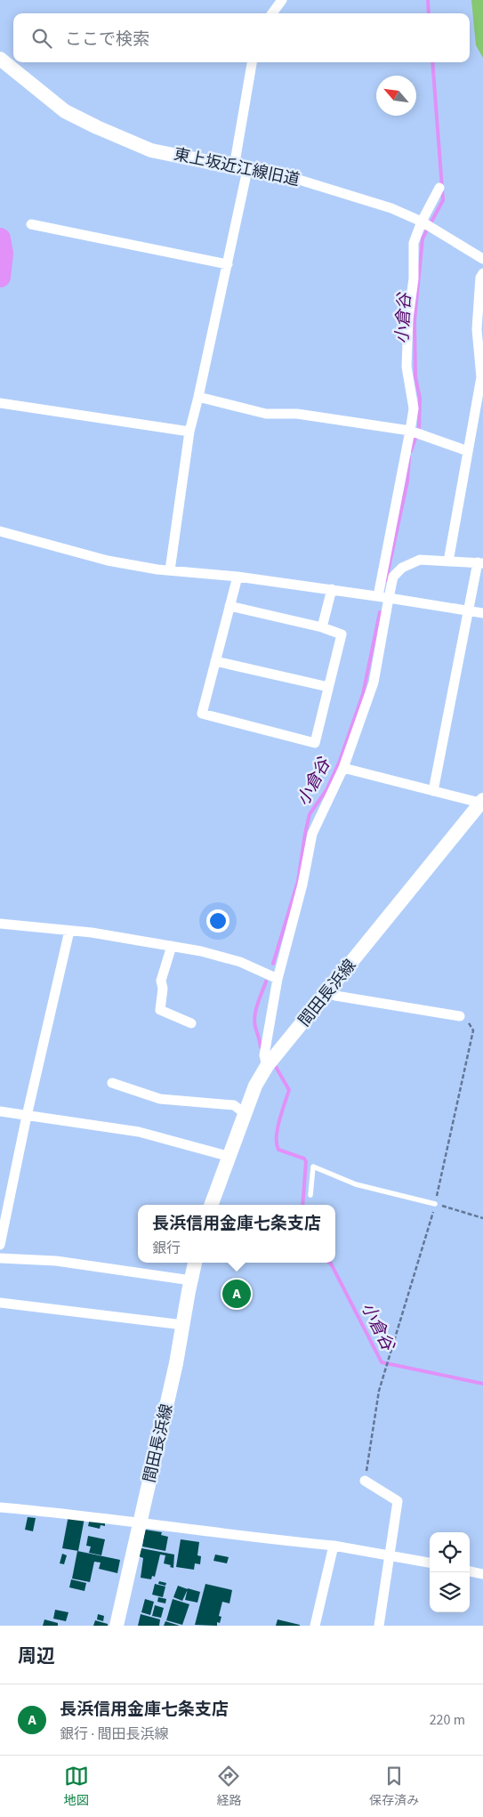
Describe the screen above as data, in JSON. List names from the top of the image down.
{
  "streets": {
    "main road": ["東上坂近江線旧道", "間田長浜線"]
  },
  "water": ["小倉谷"],
  "north": "top left",
  "page": {
    "search": "ここで検索",
    "popup": ["長浜信用金庫七条支店", "銀行"],
    "pins": "A",
    "heading": "周辺",
    "list": [
      {
        "mark": "A",
        "name": "長浜信用金庫七条支店",
        "note": "銀行 · 間田長浜線",
        "value": "220 m"
      }
    ],
    "nav": ["地図", "経路", "保存済み"]
  }
}
